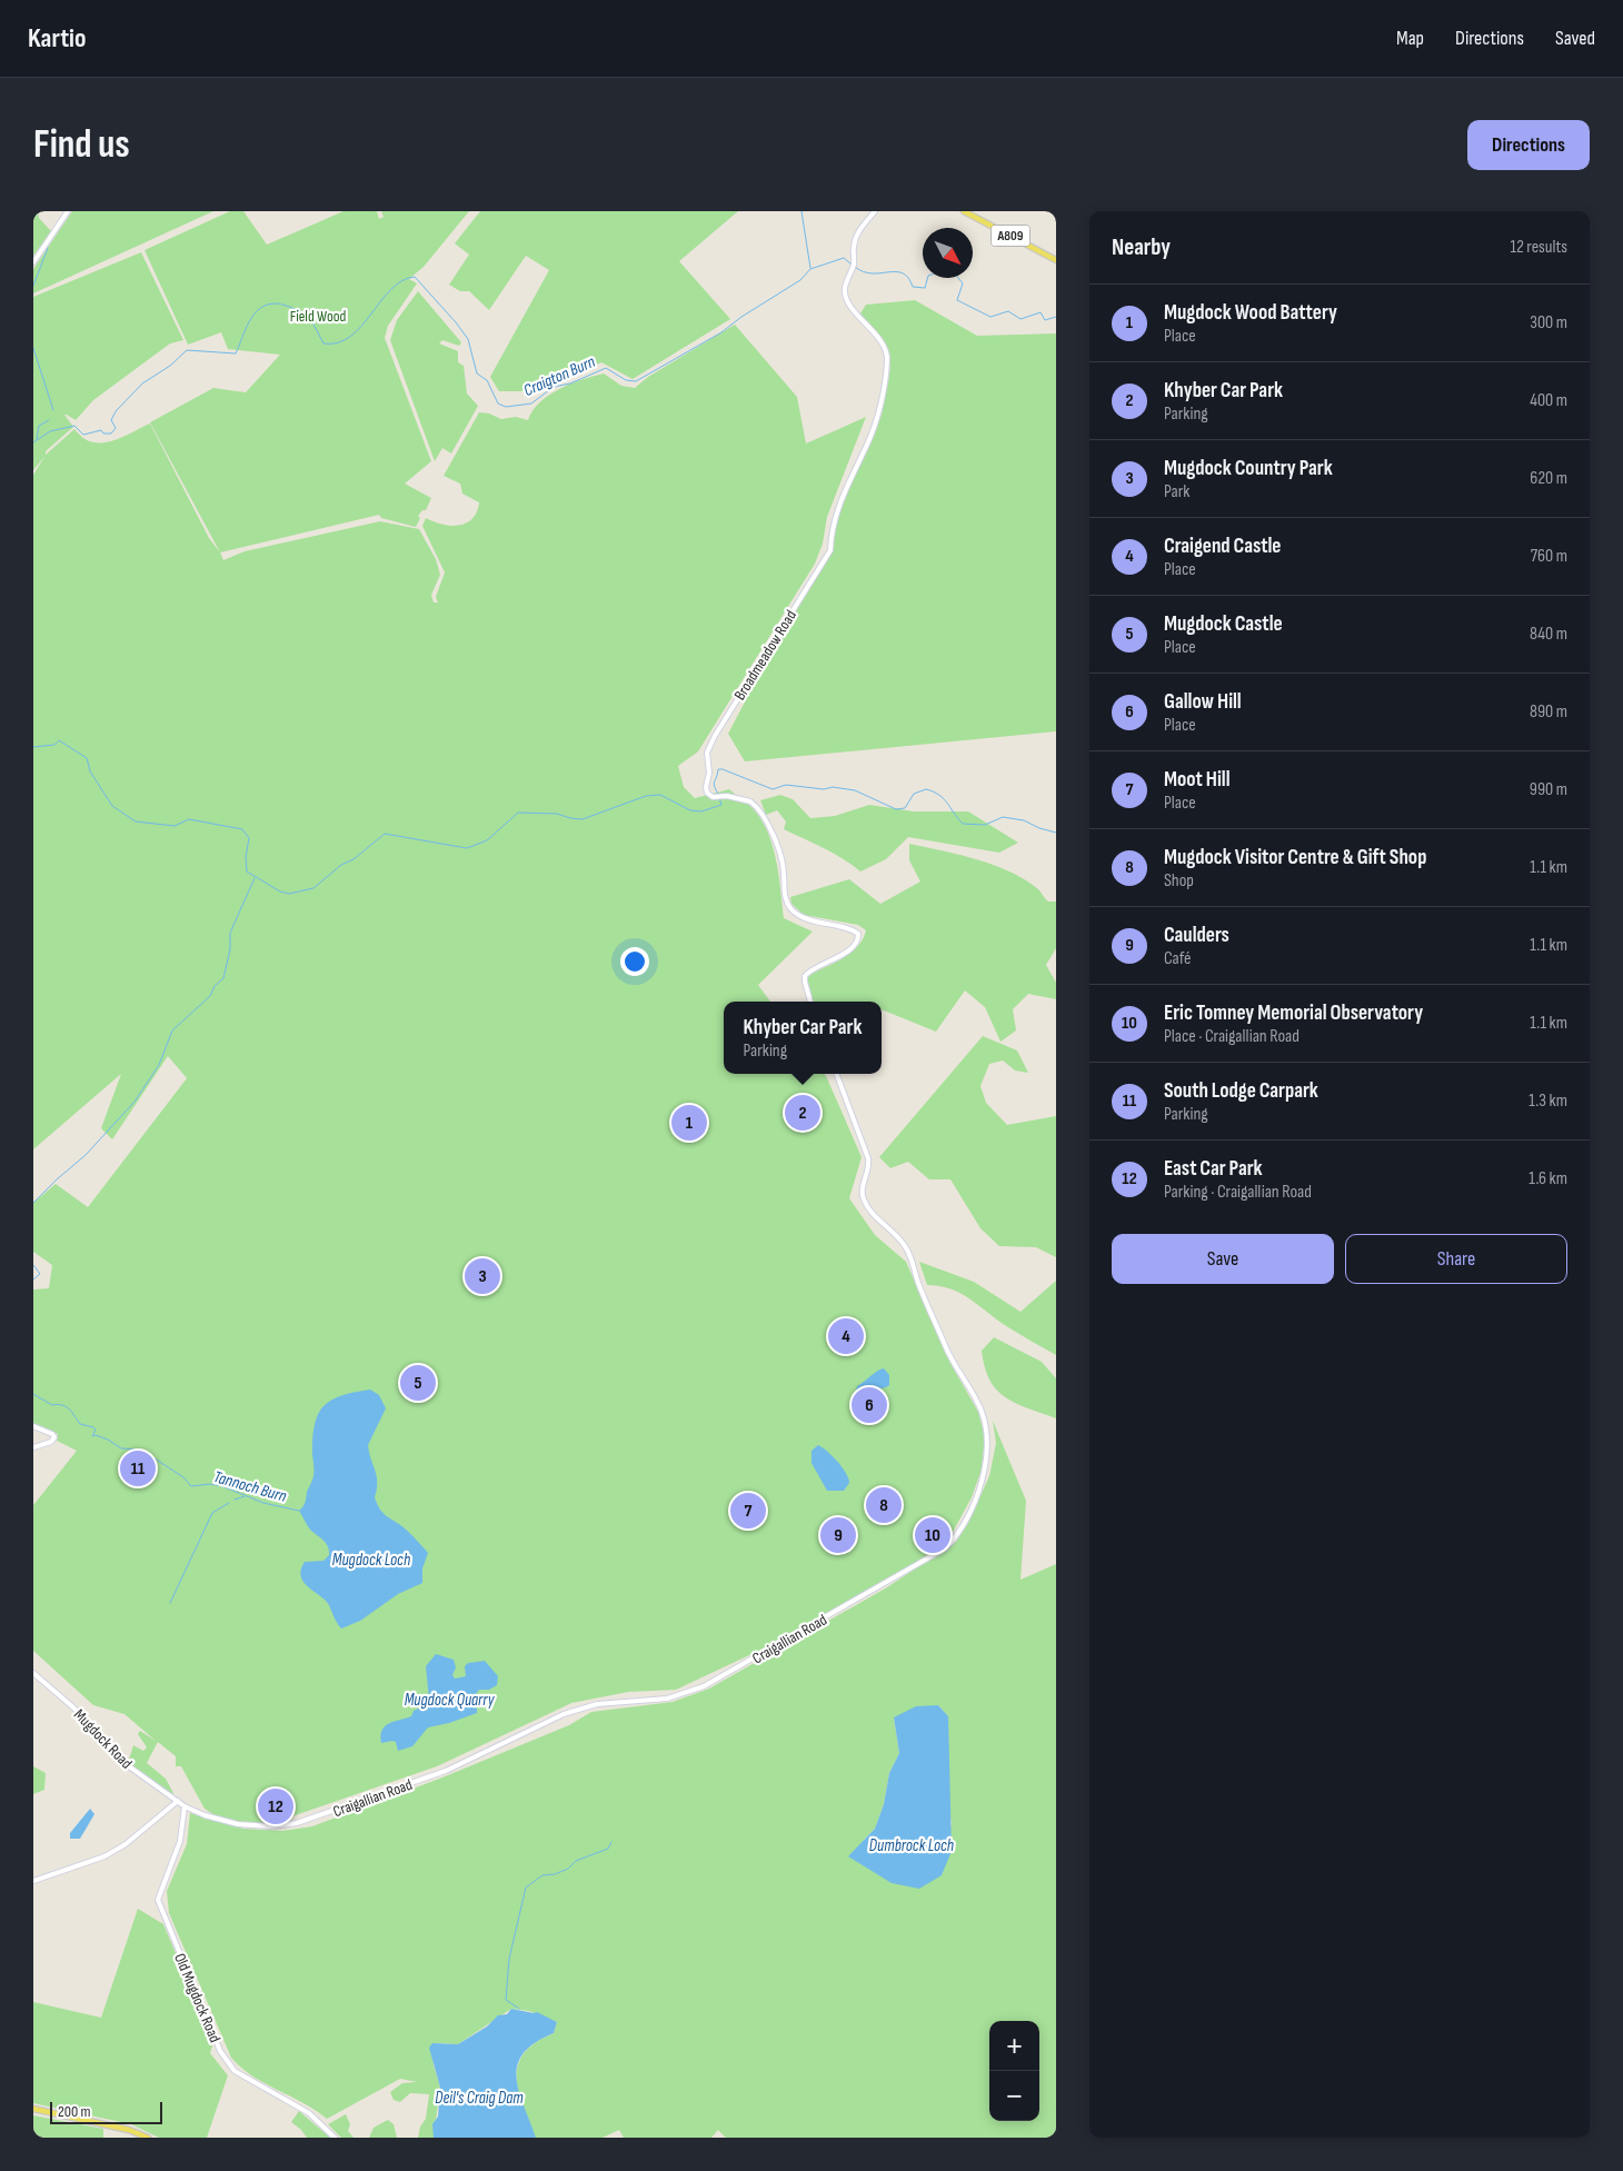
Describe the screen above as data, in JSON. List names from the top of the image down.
{
  "streets": {
    "main road": ["A809"],
    "street": [
      "Broadmeadow Road",
      "Craigallian Road",
      "Mugdock Road",
      "Old Mugdock Road"
    ]
  },
  "crossings": [
    ["Craigallian Road", "Mugdock Road"],
    ["Craigallian Road", "Old Mugdock Road"]
  ],
  "water": [
    "Craigton Burn",
    "Tannoch Burn",
    "Mugdock Loch",
    "Mugdock Quarry",
    "Dumbrock Loch",
    "Deil's Craig Dam"
  ],
  "parks": ["Field Wood"],
  "scale_bar": "200 m",
  "north": "bottom right",
  "page": {
    "header": "Kartio",
    "nav": ["Map", "Directions", "Saved"],
    "buttons": [
      "Directions",
      ["Save", "Share"]
    ],
    "title": "Find us",
    "heading": ["Nearby", "12 results"],
    "list": [
      {
        "mark": "1",
        "name": "Mugdock Wood Battery",
        "note": "Place",
        "value": "300 m"
      },
      {
        "mark": "2",
        "name": "Khyber Car Park",
        "note": "Parking",
        "value": "400 m"
      },
      {
        "mark": "3",
        "name": "Mugdock Country Park",
        "note": "Park",
        "value": "620 m"
      },
      {
        "mark": "4",
        "name": "Craigend Castle",
        "note": "Place",
        "value": "760 m"
      },
      {
        "mark": "5",
        "name": "Mugdock Castle",
        "note": "Place",
        "value": "840 m"
      },
      {
        "mark": "6",
        "name": "Gallow Hill",
        "note": "Place",
        "value": "890 m"
      },
      {
        "mark": "7",
        "name": "Moot Hill",
        "note": "Place",
        "value": "990 m"
      },
      {
        "mark": "8",
        "name": "Mugdock Visitor Centre & Gift Shop",
        "note": "Shop",
        "value": "1.1 km"
      },
      {
        "mark": "9",
        "name": "Caulders",
        "note": "Café",
        "value": "1.1 km"
      },
      {
        "mark": "10",
        "name": "Eric Tomney Memorial Observatory",
        "note": "Place · Craigallian Road",
        "value": "1.1 km"
      },
      {
        "mark": "11",
        "name": "South Lodge Carpark",
        "note": "Parking",
        "value": "1.3 km"
      },
      {
        "mark": "12",
        "name": "East Car Park",
        "note": "Parking · Craigallian Road",
        "value": "1.6 km"
      }
    ],
    "popup": ["Khyber Car Park", "Parking"],
    "pins": [
      "2",
      "1",
      "3",
      "4",
      "5",
      "6",
      "11",
      "8",
      "7",
      "9",
      "10",
      "12"
    ],
    "map_buttons": ["+", "−"],
    "scale": "200 m"
  }
}
